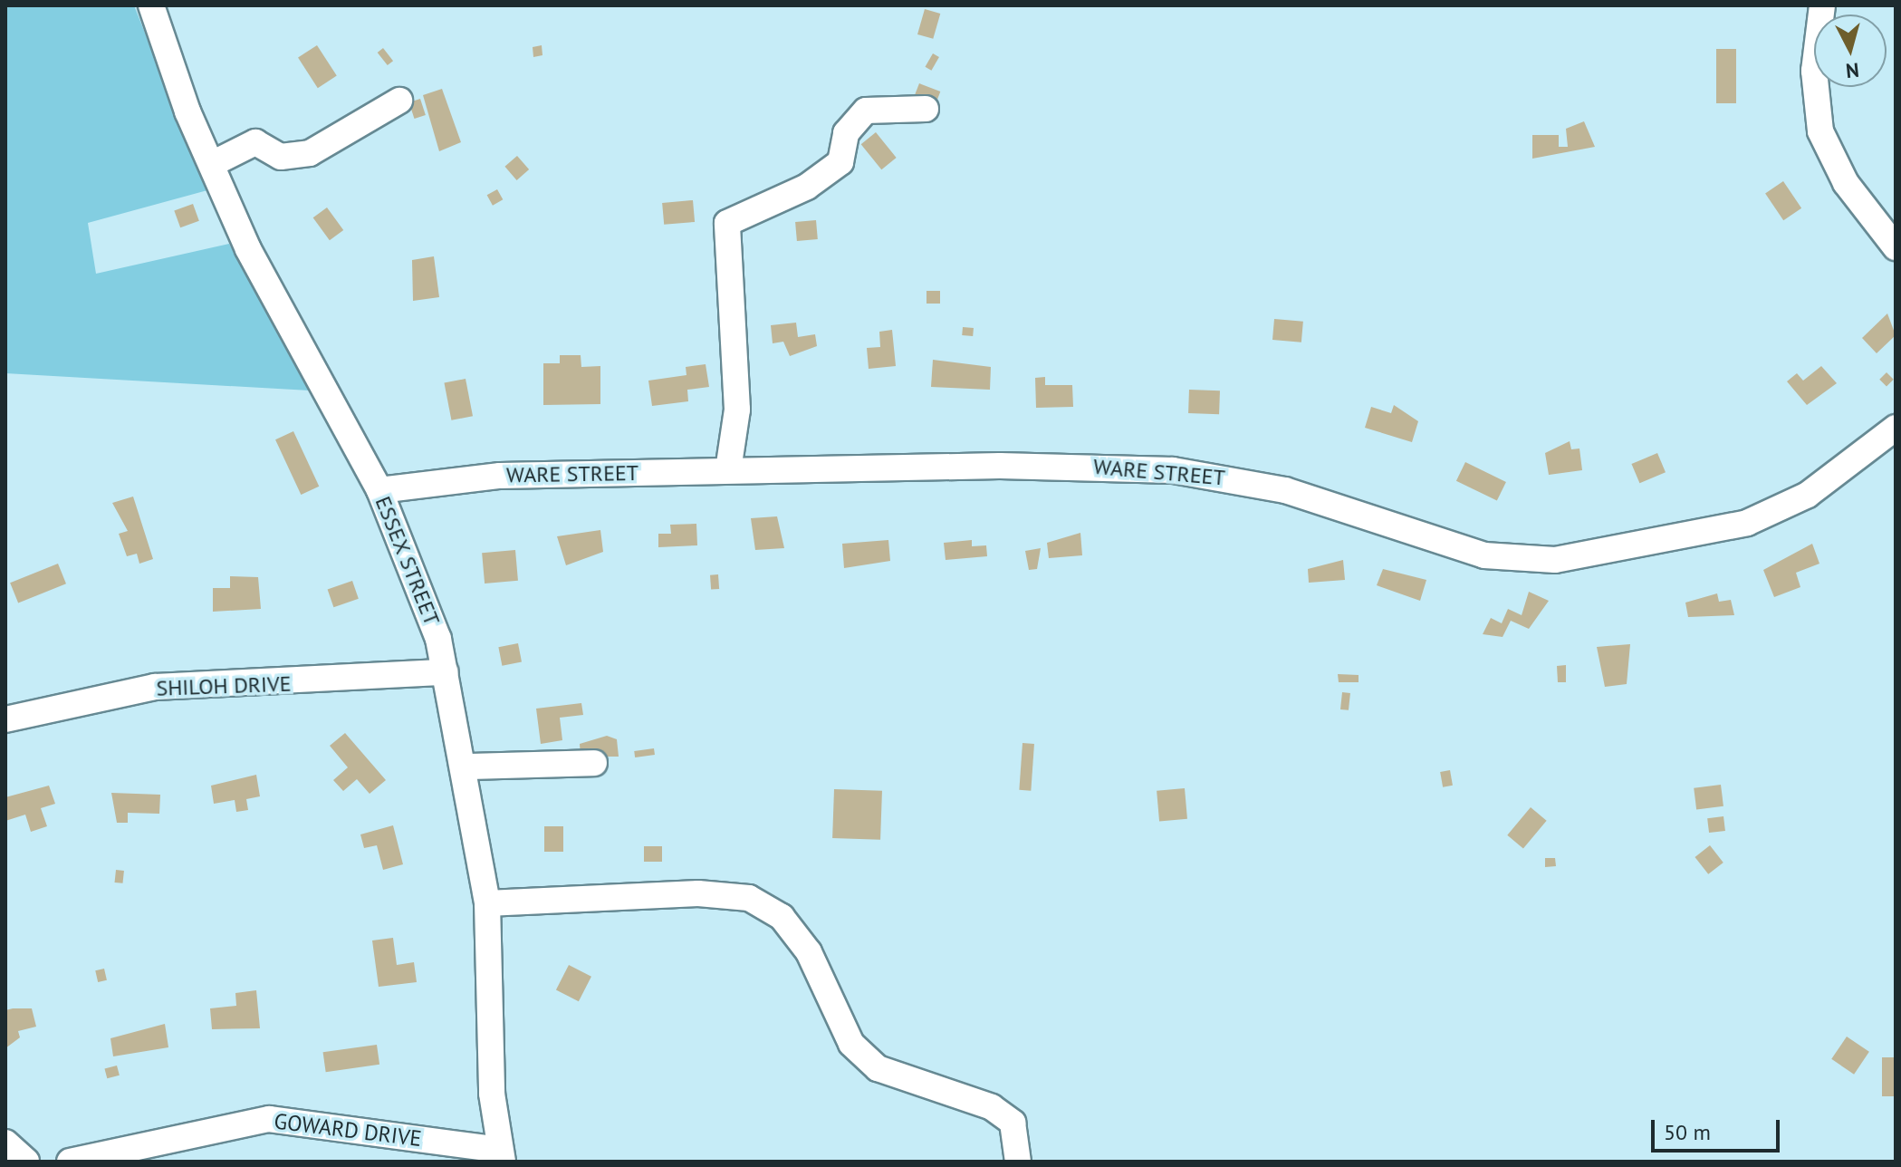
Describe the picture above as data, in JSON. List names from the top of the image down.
{
  "streets": {
    "street": [
      "WARE STREET",
      "ESSEX STREET",
      "SHILOH DRIVE",
      "GOWARD DRIVE"
    ]
  },
  "crossings": [
    ["WARE STREET", "ESSEX STREET"],
    ["ESSEX STREET", "SHILOH DRIVE"],
    ["ESSEX STREET", "GOWARD DRIVE"]
  ],
  "scale_bar": "50 m",
  "north": "bottom"
}
